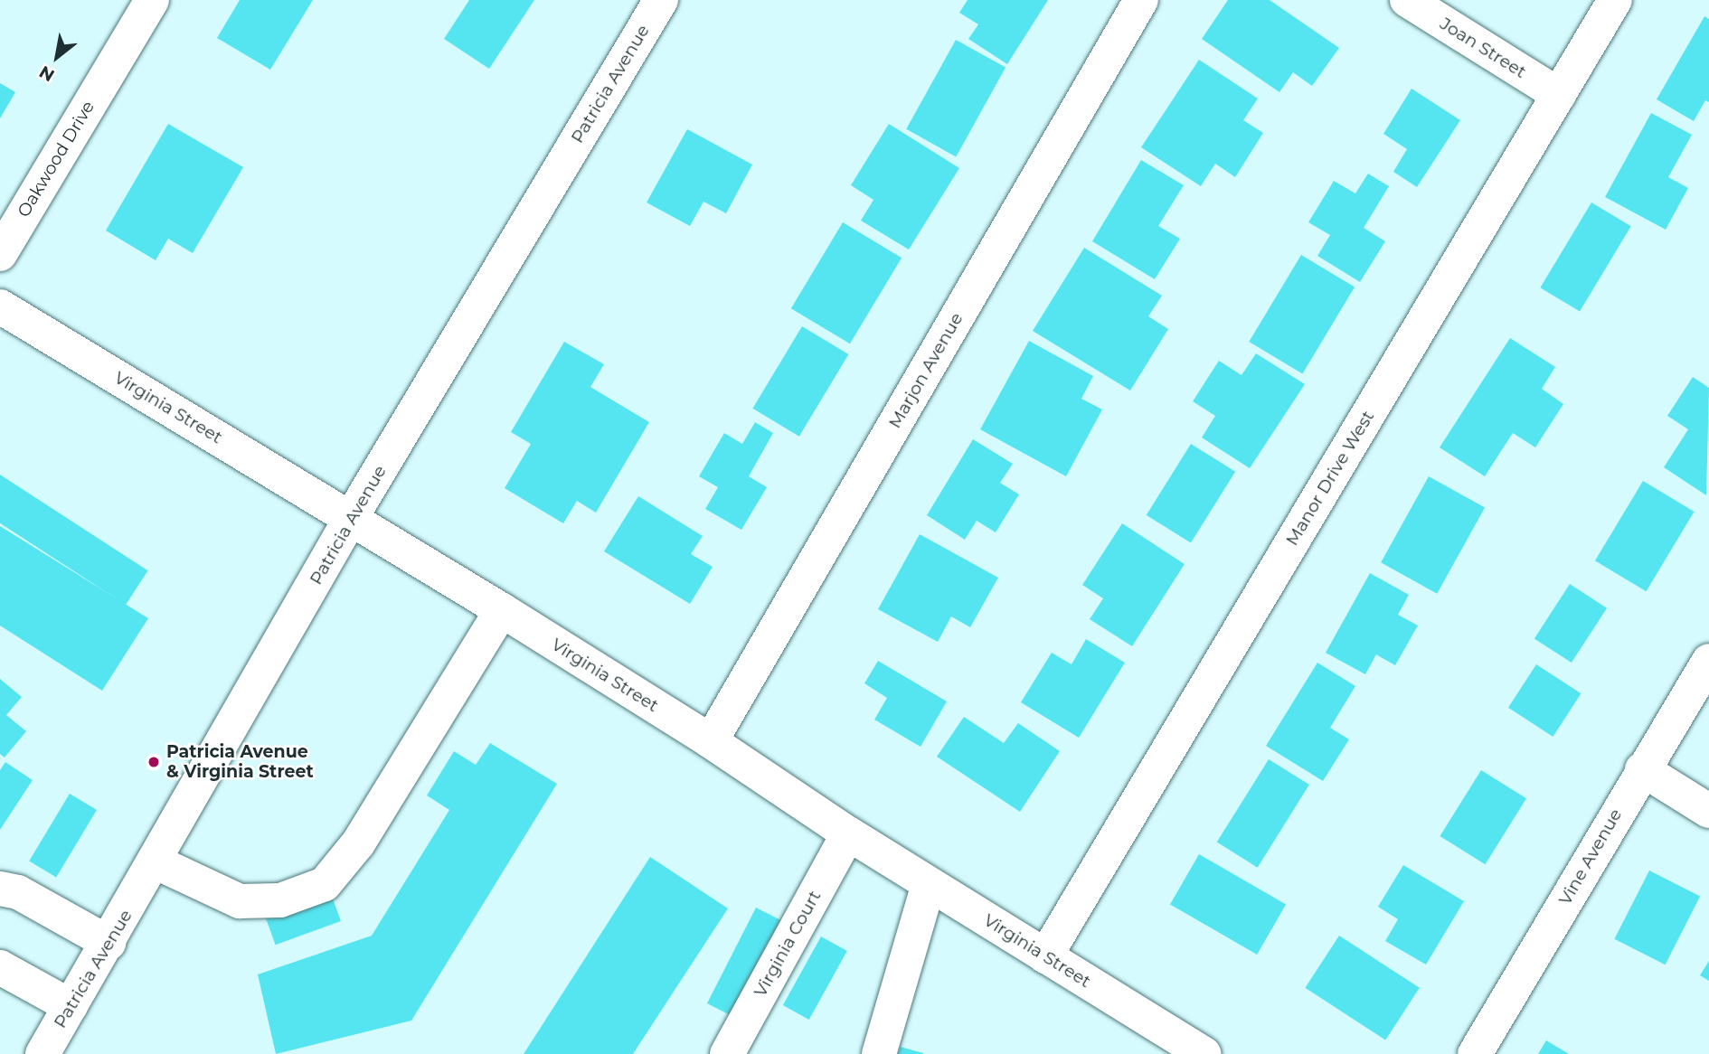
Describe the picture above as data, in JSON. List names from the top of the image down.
{
  "streets": {
    "street": [
      "Joan Street",
      "Patricia Avenue",
      "Oakwood Drive",
      "Marjon Avenue",
      "Virginia Street",
      "Manor Drive West",
      "Vine Avenue",
      "Virginia Court"
    ]
  },
  "crossings": [
    ["Joan Street", "Manor Drive West"],
    ["Patricia Avenue", "Virginia Street"],
    ["Marjon Avenue", "Virginia Street"],
    ["Virginia Street", "Manor Drive West"],
    ["Virginia Street", "Virginia Court"]
  ],
  "places": ["Patricia Avenue & Virginia Street"],
  "north": "bottom left"
}
